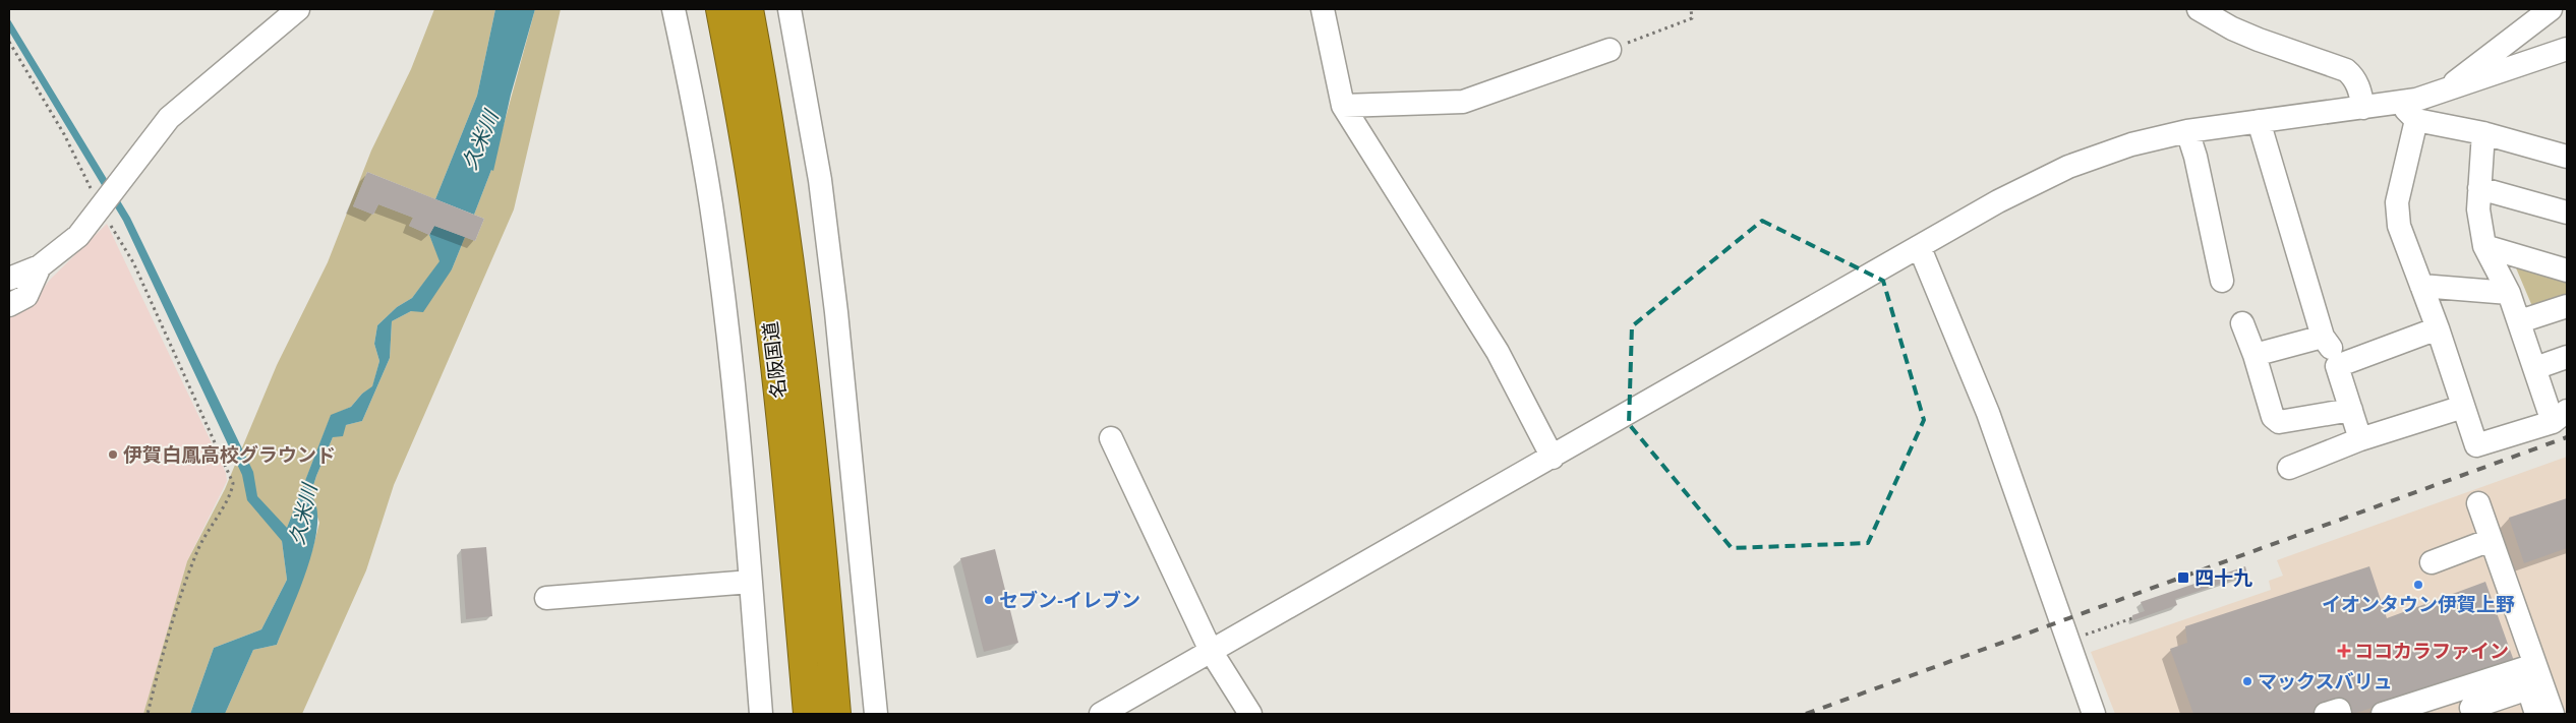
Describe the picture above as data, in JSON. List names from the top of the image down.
{
  "streets": {
    "highway": ["名阪国道"]
  },
  "water": ["久米川"],
  "places": {
    "other": [
      "伊賀白鳳高校グラウンド",
      "イオンタウン伊賀上野",
      "セブン-イレブン",
      "マックスバリュ"
    ],
    "transit": ["四十九"],
    "health": ["ココカラファイン"]
  }
}
